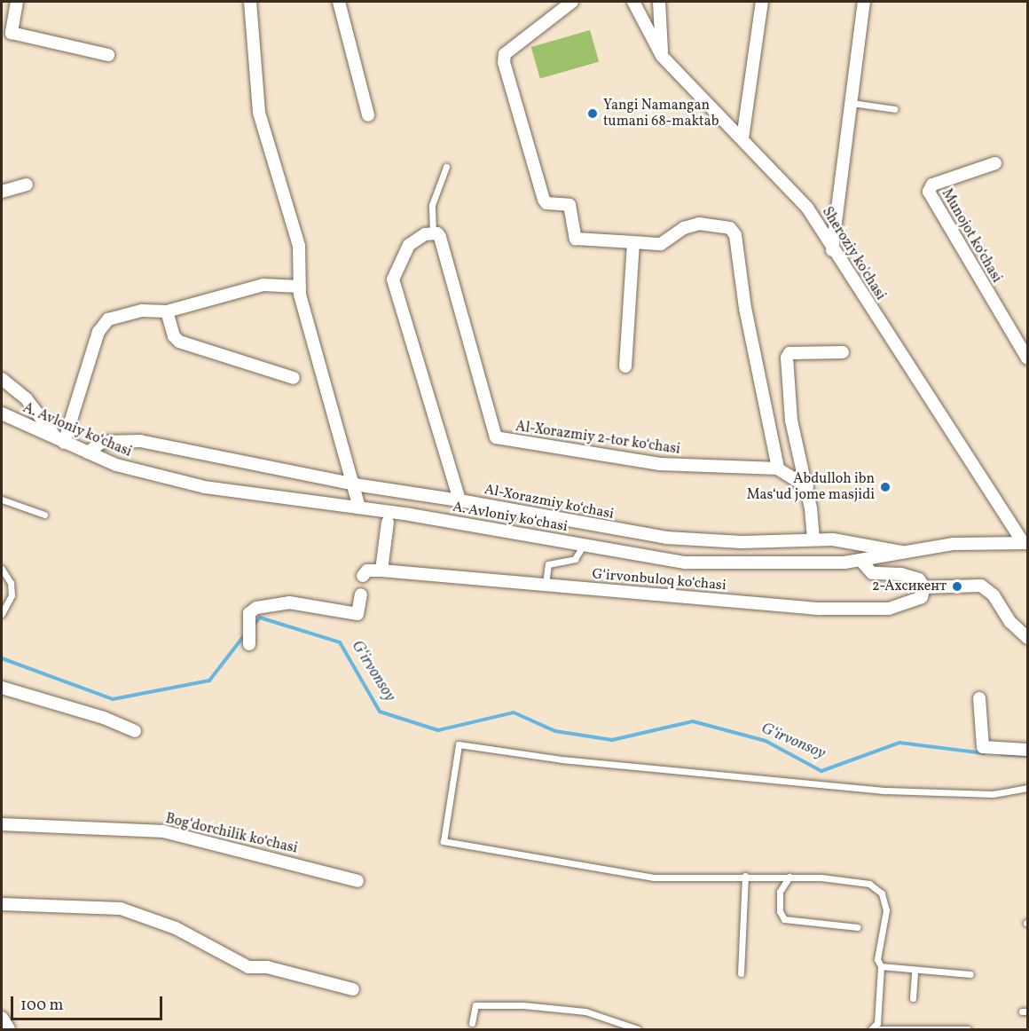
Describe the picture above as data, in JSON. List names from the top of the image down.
{
  "streets": {
    "street": [
      "Munojot koʻchasi",
      "Sheroziy ko'chasi",
      "A. Avloniy ko‘chasi",
      "Al-Xorazmiy 2-tor koʻchasi",
      "Al-Xorazmiy koʻchasi",
      "Gʻirvonbuloq koʻchasi",
      "Bogʻdorchilik koʻchasi"
    ]
  },
  "crossings": [
    ["Sheroziy ko'chasi", "A. Avloniy ko‘chasi"],
    ["A. Avloniy ko‘chasi", "Al-Xorazmiy koʻchasi"]
  ],
  "water": ["G‘irvonsoy"],
  "places": ["Yangi Namangan tumani 68-maktab", "Abdulloh ibn Mas‘ud jome masjidi", "2-Ахсикент"],
  "scale_bar": "100 m"
}
